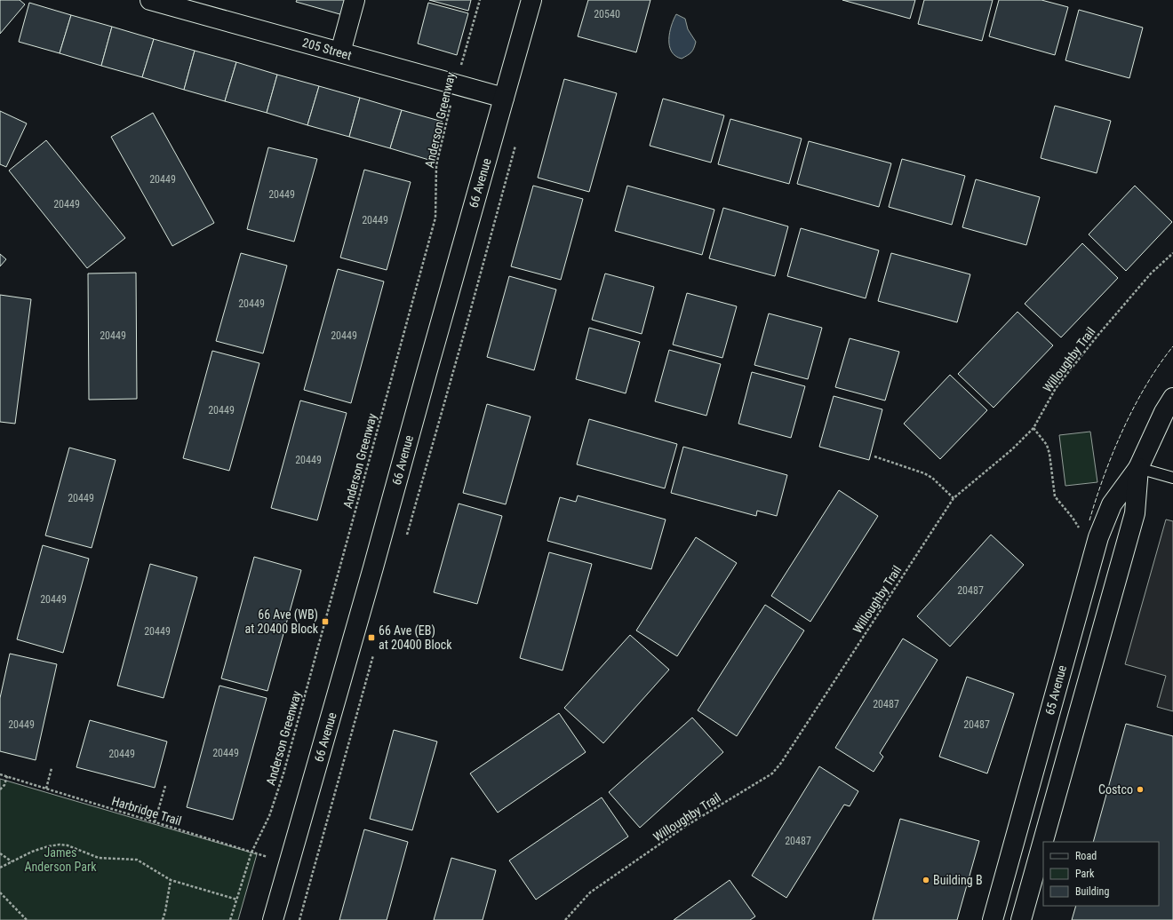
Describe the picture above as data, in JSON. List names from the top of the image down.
{
  "streets": {
    "street": ["205 Street", "66 Avenue", "65 Avenue"],
    "path": ["Anderson Greenway", "Willoughby Trail", "Harbridge Trail"]
  },
  "crossings": [
    ["205 Street", "Anderson Greenway"],
    ["205 Street", "66 Avenue"],
    ["Anderson Greenway", "Harbridge Trail"],
    ["66 Avenue", "Harbridge Trail"]
  ],
  "parks": ["James Anderson Park"],
  "places": {
    "transit": ["66 Ave (WB) at 20400 Block", "66 Ave (EB) at 20400 Block"],
    "other": ["Costco", "Building B"]
  },
  "house_numbers": [
    "20540",
    "20449",
    "20449",
    "20449",
    "20449",
    "20449",
    "20449",
    "20449",
    "20449",
    "20449",
    "20449",
    "20487",
    "20449",
    "20449",
    "20487",
    "20449",
    "20487",
    "20449",
    "20449",
    "20487"
  ],
  "legend": ["Road", "Park", "Building"]
}
